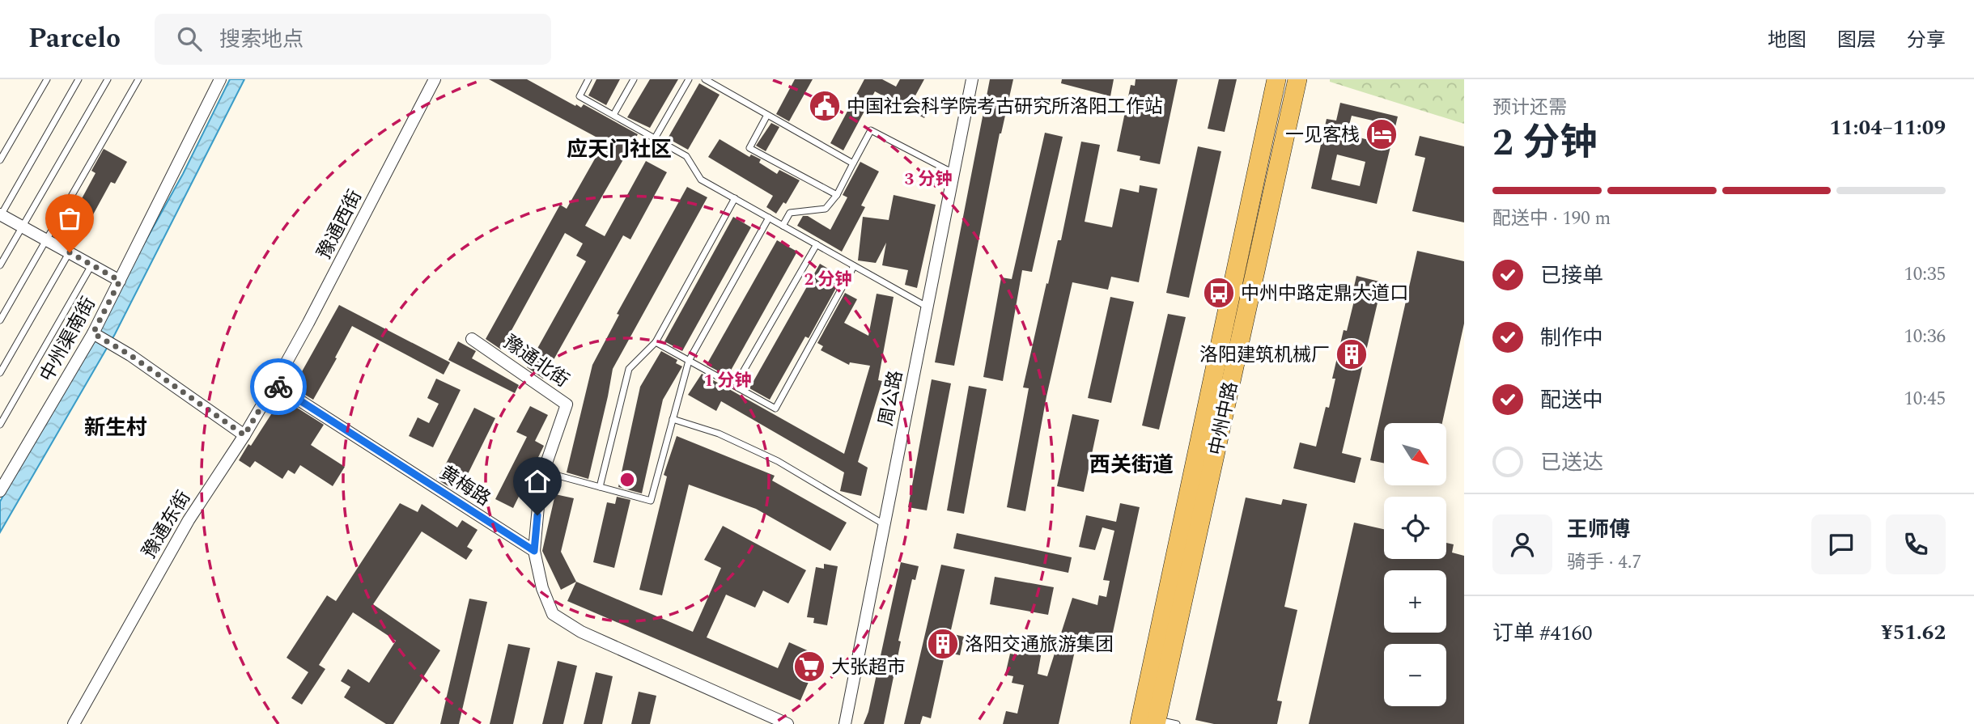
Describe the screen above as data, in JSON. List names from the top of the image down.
{
  "streets": {
    "main road": ["中州中路"],
    "street": [
      "豫通西街",
      "中州渠南街",
      "豫通北街",
      "周公路",
      "黄梅路",
      "豫通东街"
    ]
  },
  "crossings": [
    ["豫通西街", "黄梅路"],
    ["豫通西街", "豫通东街"],
    ["豫通北街", "黄梅路"],
    ["黄梅路", "豫通东街"]
  ],
  "districts": ["应天门社区", "新生村", "西关街道"],
  "places": {
    "public building": ["中国社会科学院考古研究所洛阳工作站"],
    "hotel": ["一见客栈"],
    "bus stop": ["中州中路定鼎大道口"],
    "building": ["洛阳建筑机械厂", "洛阳交通旅游集团"],
    "supermarket": ["大张超市"]
  },
  "north": "bottom right",
  "page": {
    "header": "Parcelo",
    "search": "搜索地点",
    "nav": ["地图", "图层", "分享"],
    "heading": ["2 分钟", "预计还需", "11:04–11:09"],
    "panel": [
      "王师傅",
      "骑手 · 4.7",
      "订单 #4160",
      "¥51.62"
    ],
    "bar": "配送中 · 190 m",
    "list": [
      ["已接单", "10:35"],
      ["制作中", "10:36"],
      ["配送中", "10:45"],
      "已送达"
    ],
    "map_buttons": ["+", "−"]
  },
  "rings": ["3 分钟", "2 分钟", "1 分钟"]
}
